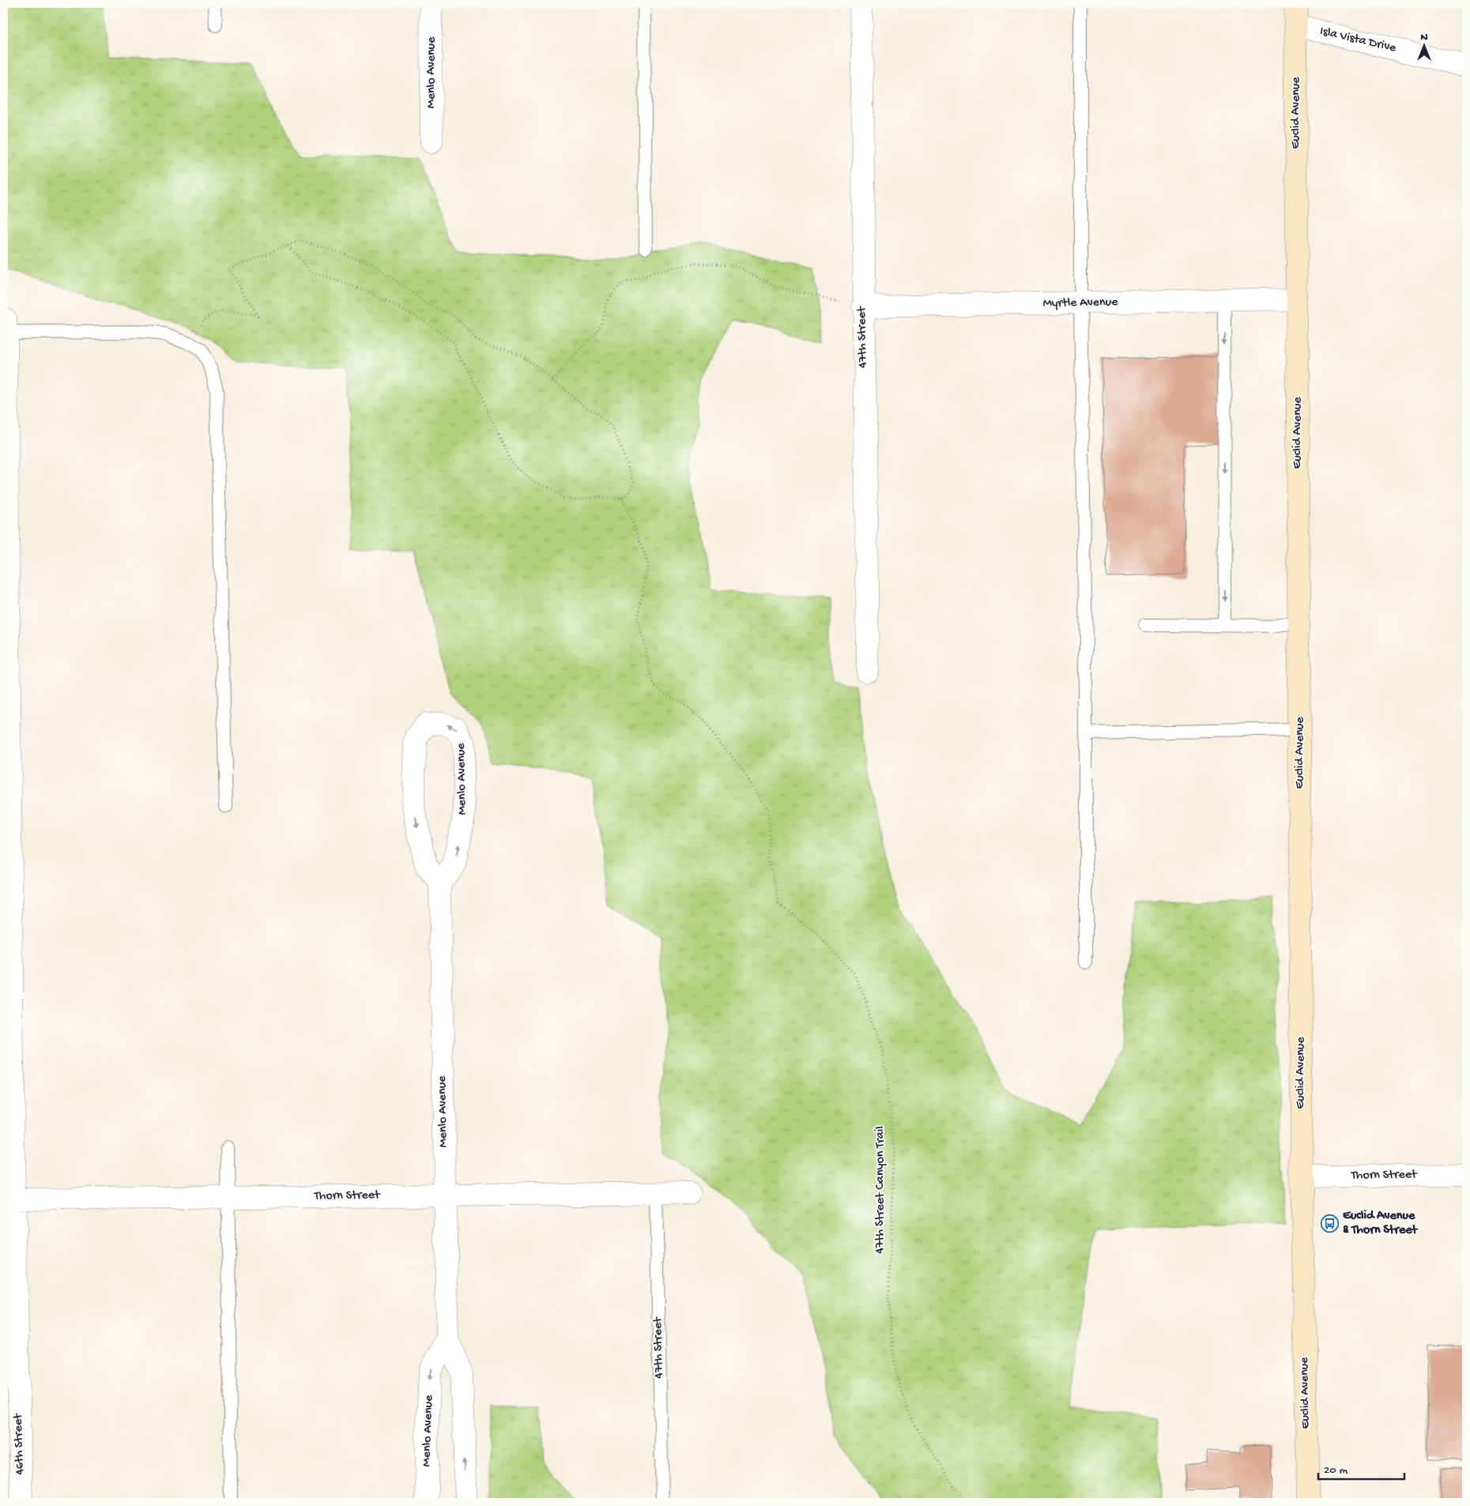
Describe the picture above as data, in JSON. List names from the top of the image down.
{
  "streets": {
    "main road": ["Euclid Avenue"],
    "street": [
      "Isla Vista Drive",
      "Menlo Avenue",
      "Myrtle Avenue",
      "47th Street",
      "Thorn Street",
      "46th Street"
    ],
    "path": ["47th Street Canyon Trail"]
  },
  "crossings": [
    ["Isla Vista Drive", "Euclid Avenue"],
    ["Menlo Avenue", "Thorn Street"],
    ["Euclid Avenue", "Myrtle Avenue"],
    ["Euclid Avenue", "Thorn Street"],
    ["Myrtle Avenue", "47th Street"],
    ["47th Street", "Thorn Street"],
    ["Thorn Street", "46th Street"]
  ],
  "places": {
    "bus stop": ["Euclid Avenue & Thorn Street"]
  },
  "scale_bar": "20 m",
  "north": "top"
}
